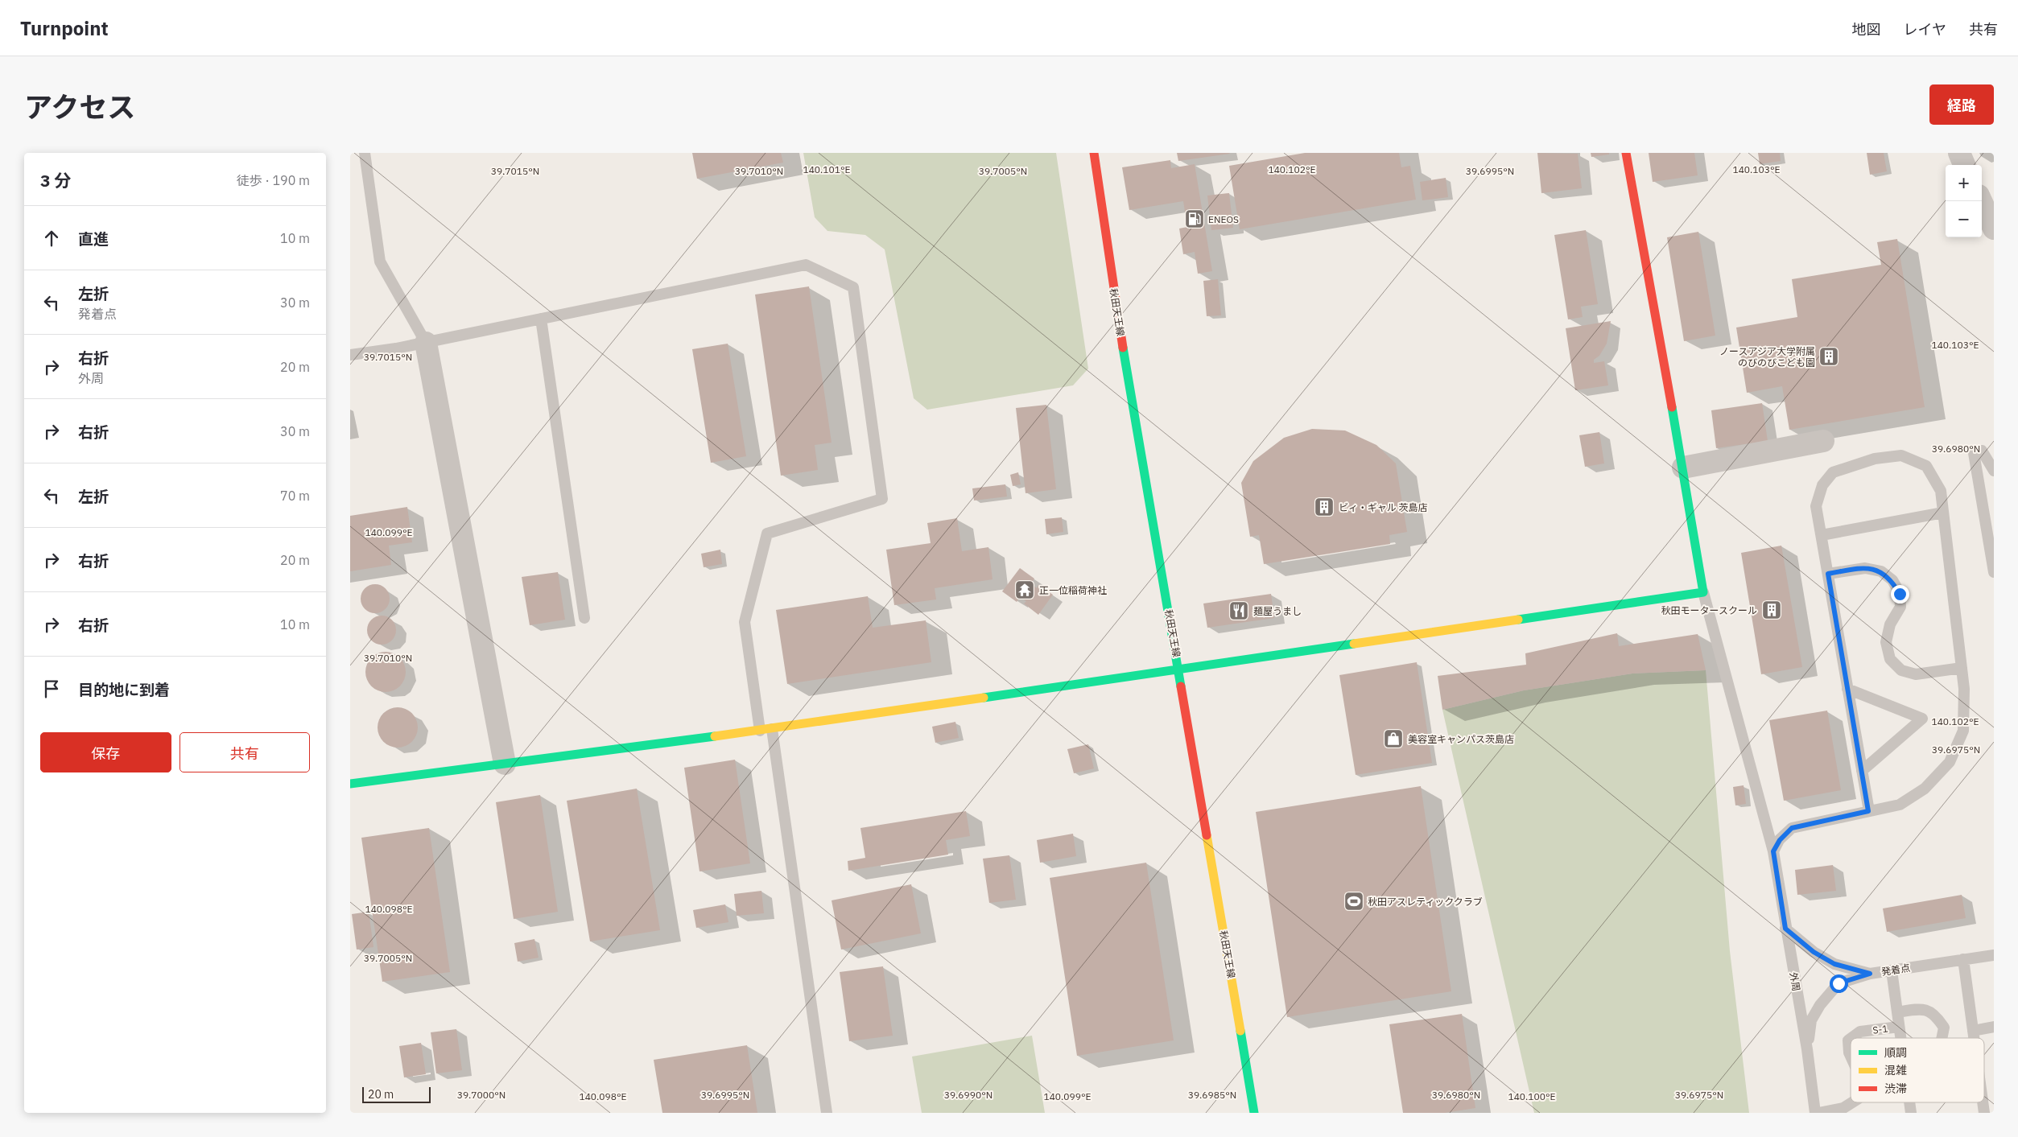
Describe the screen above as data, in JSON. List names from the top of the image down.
{
  "streets": {
    "street": ["秋田天王線"],
    "lane": ["発着点", "外周", "S-1"]
  },
  "crossings": [
    ["発着点", "外周"]
  ],
  "places": {
    "fuel station": ["ENEOS"],
    "building": ["ノースアジア大学附属 のびのびこども園", "ビィ・ギャル 茨島店", "秋田モータースクール"],
    "temple": ["正一位稲荷神社"],
    "restaurant": ["麺屋うまし"],
    "shop": ["美容室キャンパス茨島店"],
    "sports": ["秋田アスレティッククラブ"]
  },
  "legend": ["順調", "混雑", "渋滞"],
  "scale_bar": "20 m",
  "page": {
    "header": "Turnpoint",
    "nav": ["地図", "レイヤ", "共有"],
    "title": "アクセス",
    "buttons": [
      "経路",
      ["保存", "共有"]
    ],
    "heading": ["3 分", "徒歩 · 190 m"],
    "map_buttons": ["+", "−"],
    "list": [
      ["直進", "10 m"],
      ["左折", "発着点", "30 m"],
      ["右折", "外周", "20 m"],
      ["右折", "30 m"],
      ["左折", "70 m"],
      ["右折", "20 m"],
      ["右折", "10 m"],
      "目的地に到着"
    ],
    "scale": "20 m"
  },
  "coordinates": [
    "140.101°E",
    "140.102°E",
    "140.103°E",
    "39.7015°N",
    "39.7010°N",
    "39.7005°N",
    "39.6995°N",
    "39.6980°N",
    "140.099°E",
    "39.6975°N",
    "140.098°E",
    "39.7000°N",
    "39.6990°N",
    "39.6985°N",
    "140.100°E"
  ]
}
